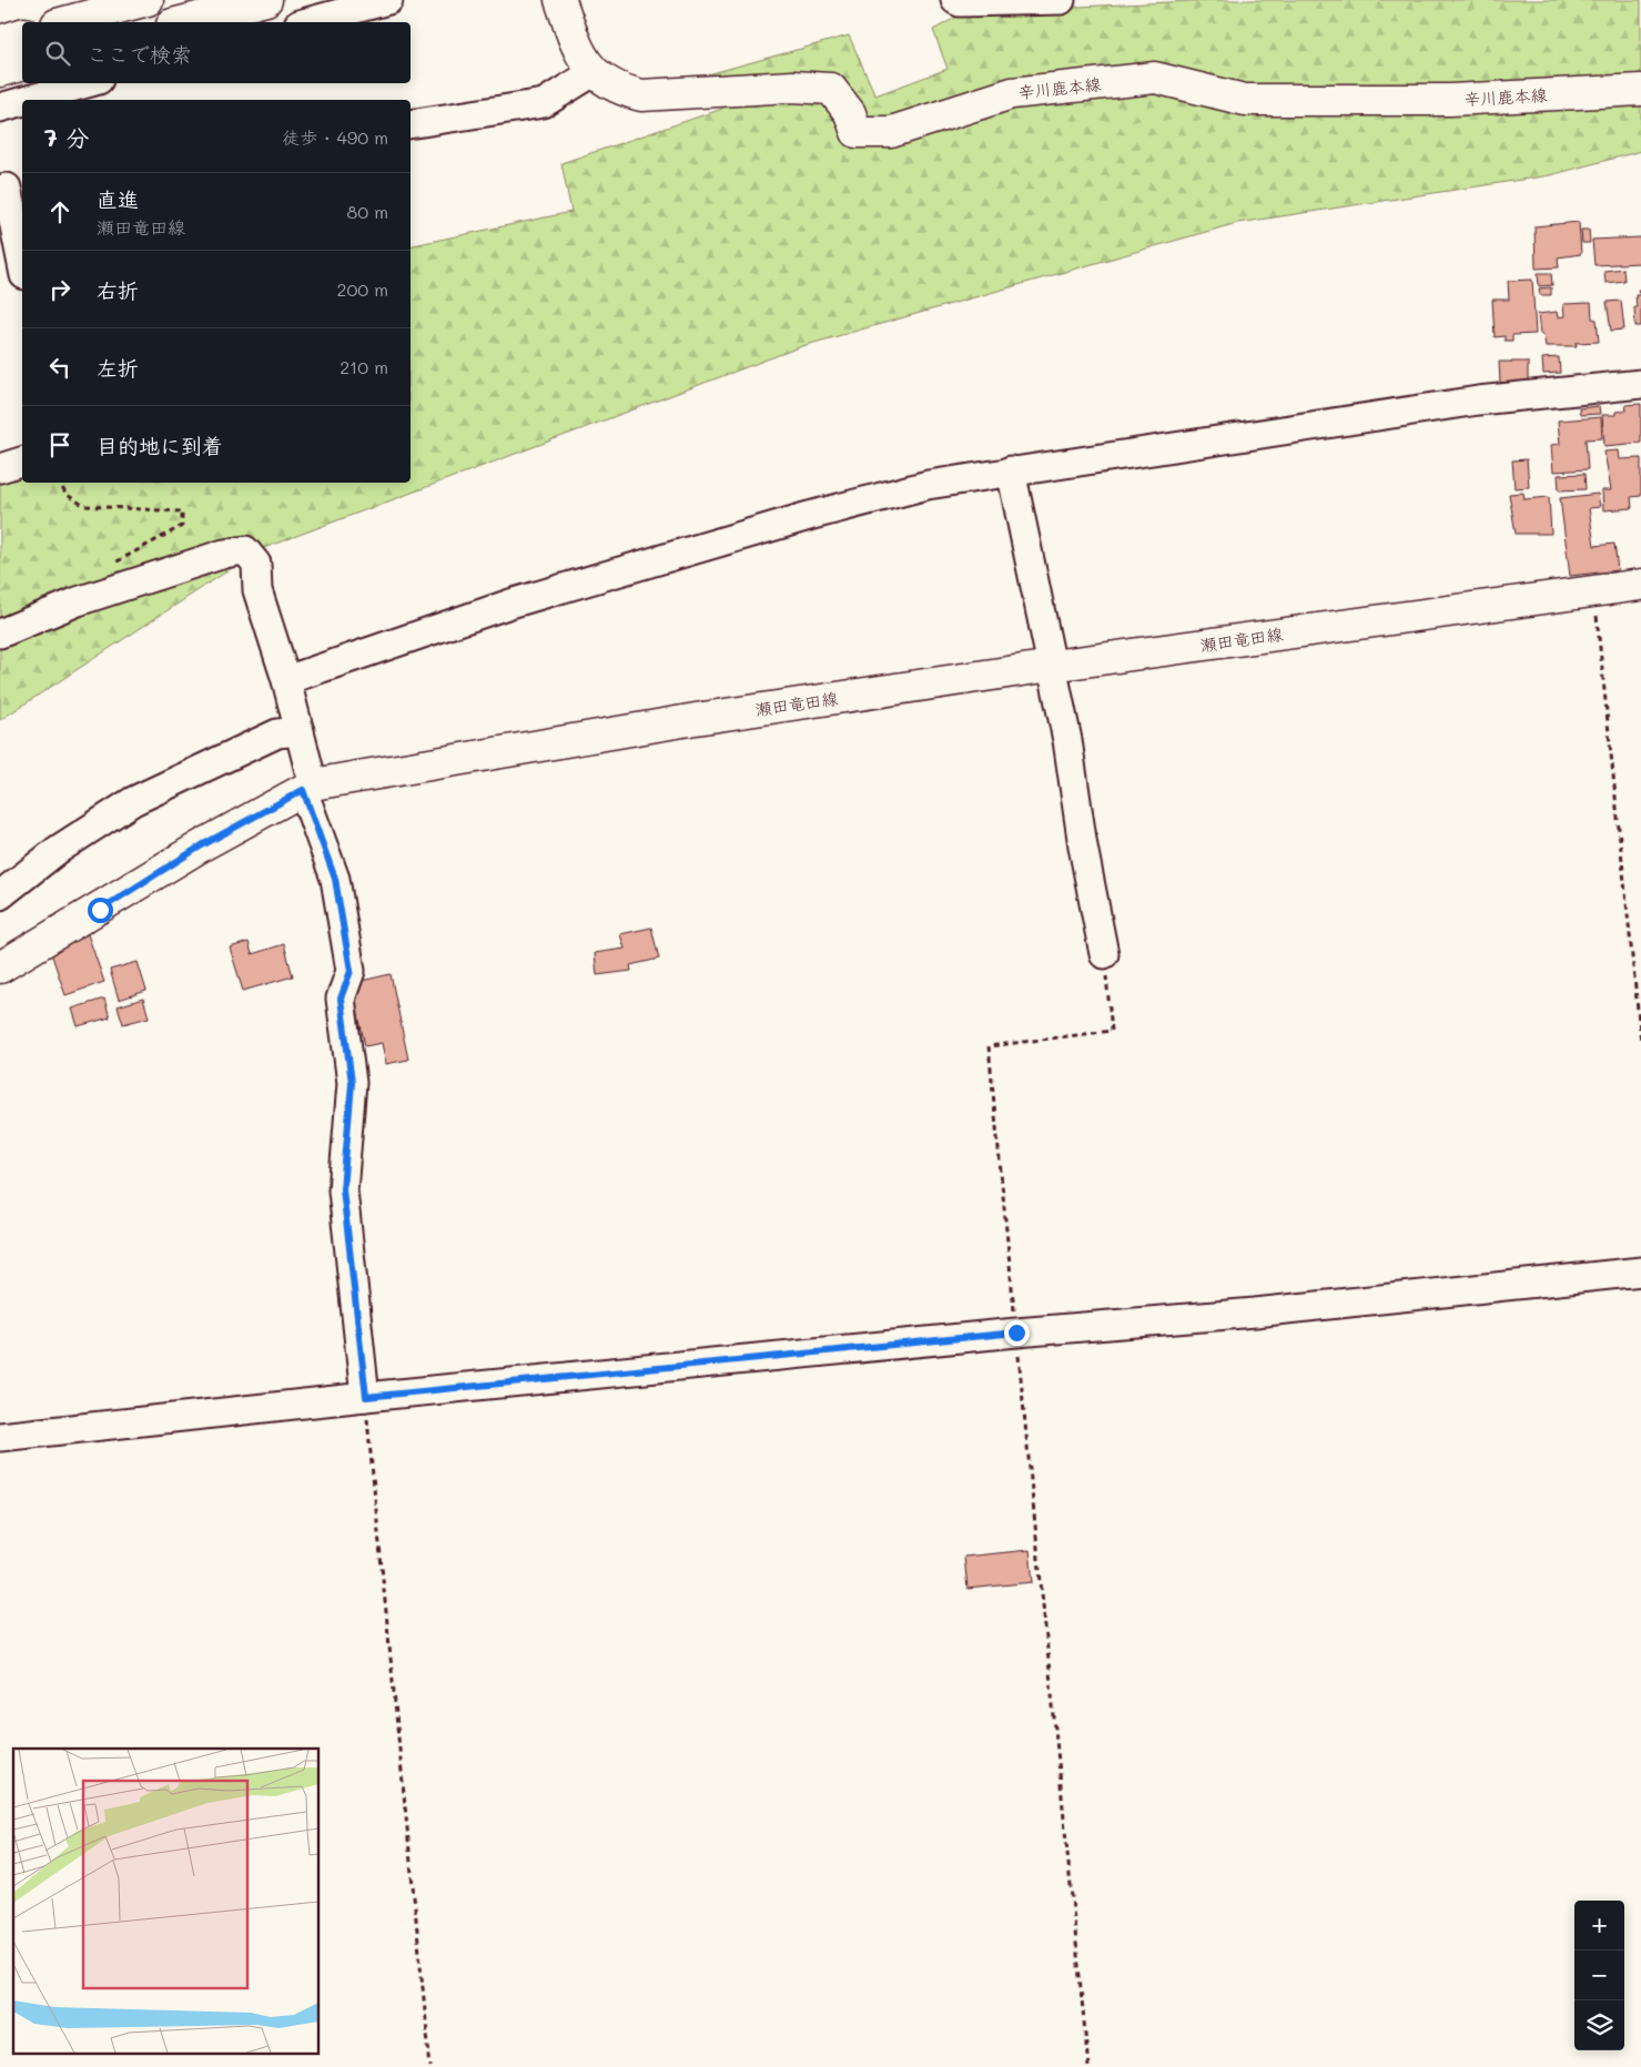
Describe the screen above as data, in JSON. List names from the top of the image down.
{
  "streets": {
    "main road": ["辛川鹿本線", "瀬田竜田線"]
  },
  "page": {
    "search": "ここで検索",
    "heading": ["7 分", "徒歩 · 490 m"],
    "list": [
      ["直進", "瀬田竜田線", "80 m"],
      ["右折", "200 m"],
      ["左折", "210 m"],
      "目的地に到着"
    ],
    "map_buttons": ["+", "−"]
  }
}
